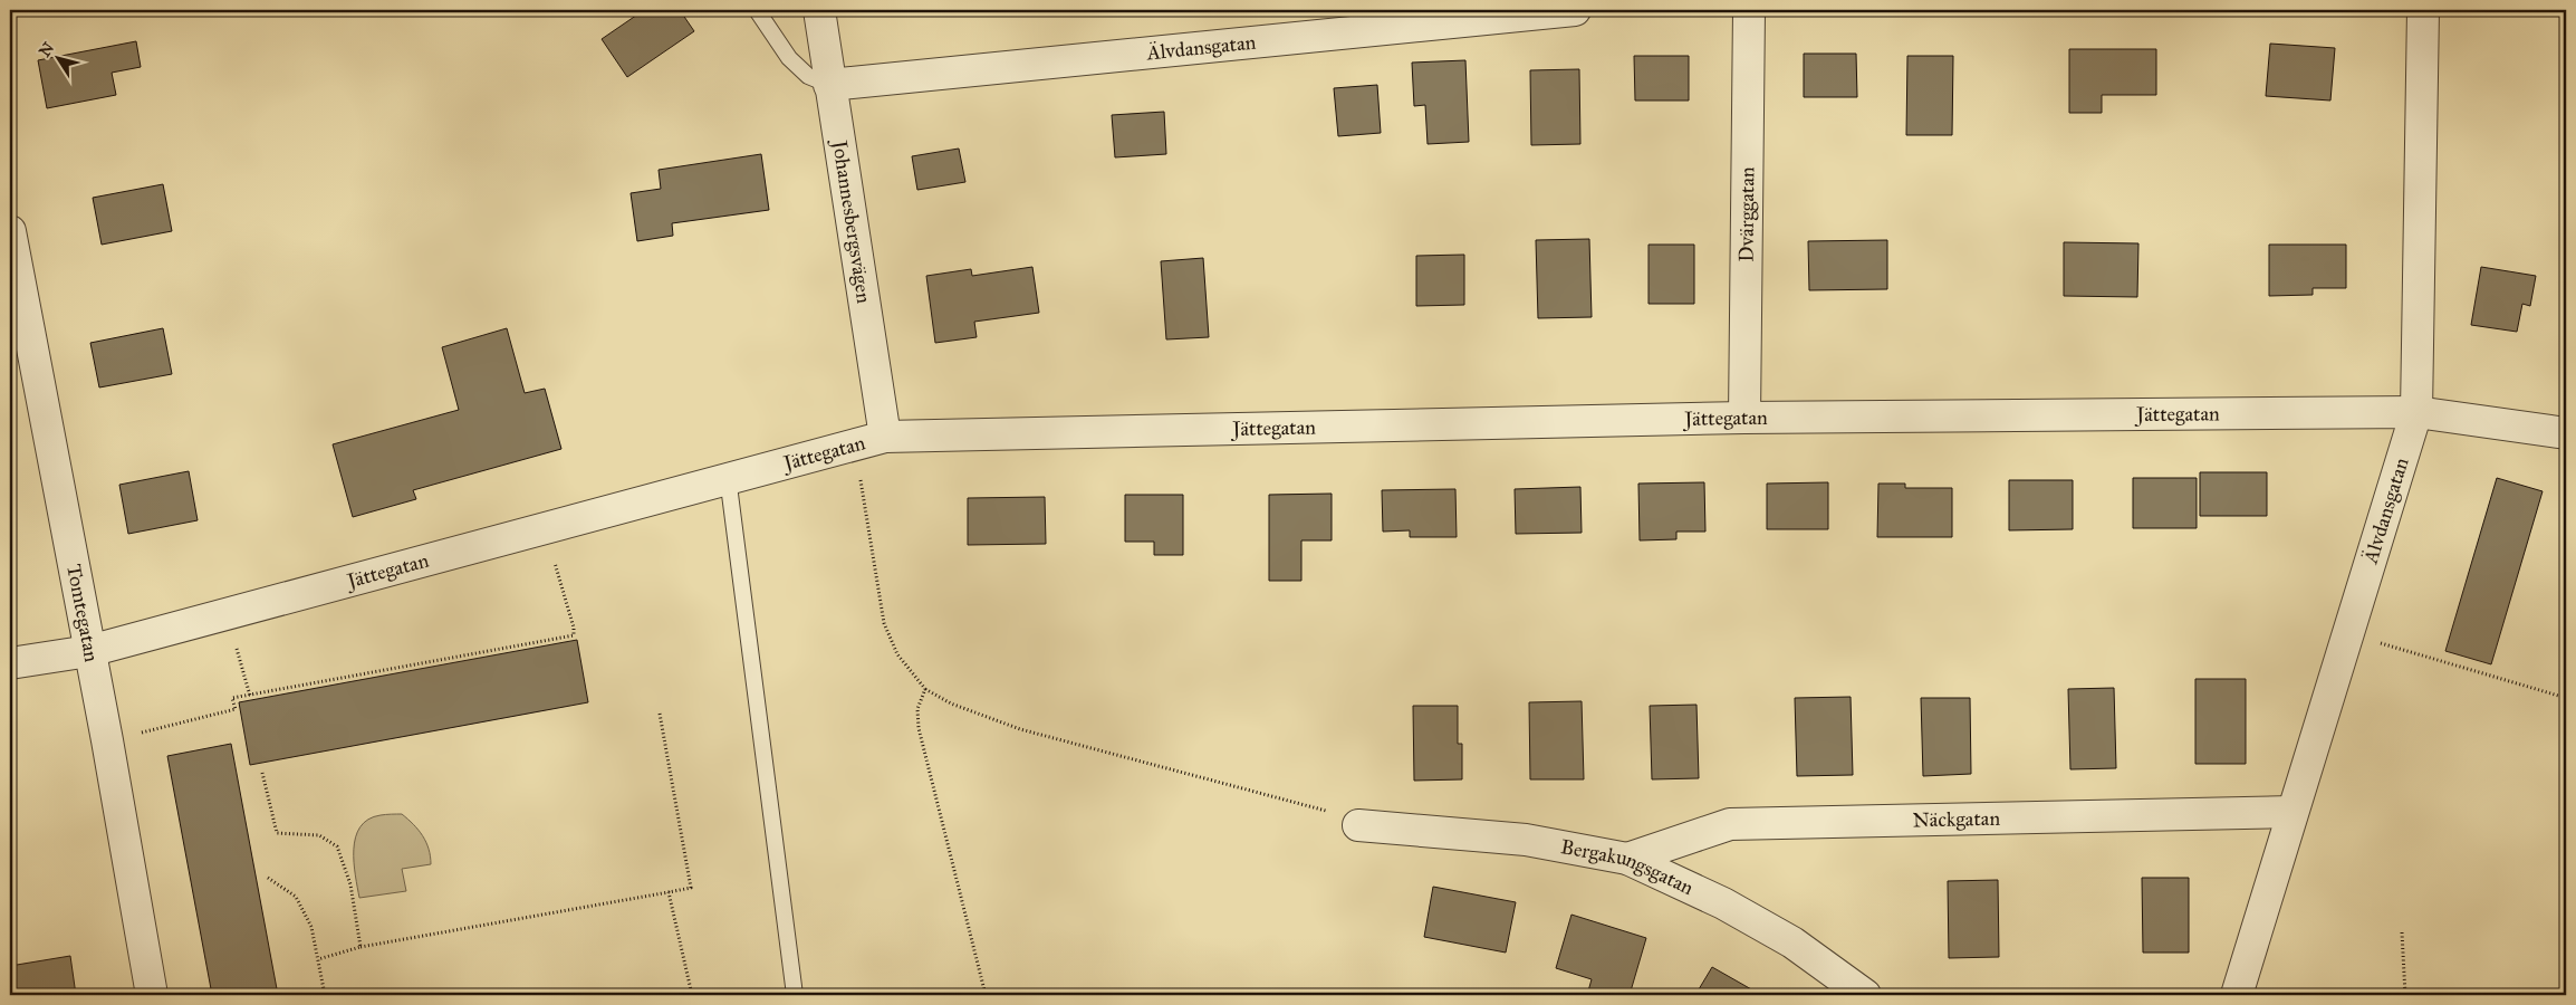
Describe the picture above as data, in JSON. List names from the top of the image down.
{
  "streets": {
    "street": [
      "Älvdansgatan",
      "Dvärggatan",
      "Johannesbergsvägen",
      "Jättegatan",
      "Tomtegatan",
      "Näckgatan",
      "Bergakungsgatan"
    ]
  },
  "crossings": [
    ["Älvdansgatan", "Johannesbergsvägen"],
    ["Älvdansgatan", "Jättegatan"],
    ["Älvdansgatan", "Näckgatan"],
    ["Dvärggatan", "Jättegatan"],
    ["Johannesbergsvägen", "Jättegatan"],
    ["Jättegatan", "Tomtegatan"],
    ["Näckgatan", "Bergakungsgatan"]
  ],
  "north": "top left"
}
